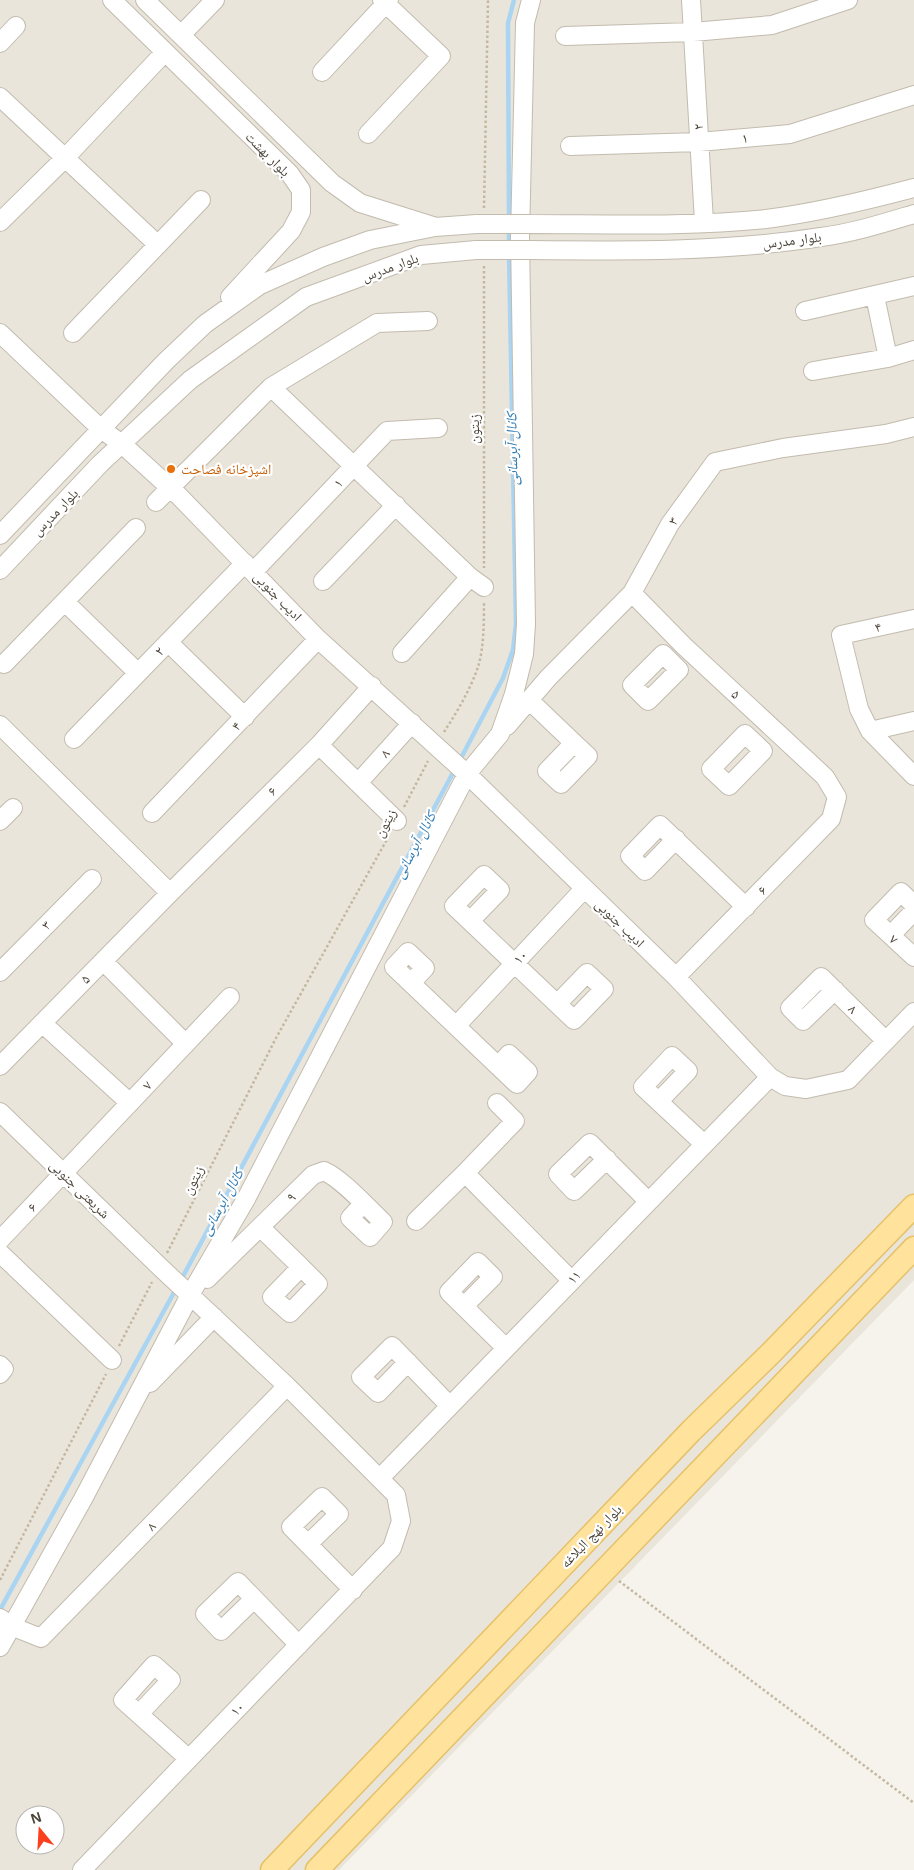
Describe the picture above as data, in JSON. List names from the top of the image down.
{
  "streets": {
    "main road": ["بلوار نهج البلاغه"],
    "street": [
      "۲",
      "۱",
      "بلوار بهشت",
      "بلوار مدرس",
      "۳",
      "ادیب جنوبی",
      "۴",
      "۵",
      "۸",
      "۶",
      "۷",
      "۱۰",
      "شریعتی جنوبی",
      "۹",
      "۱۱"
    ],
    "path": ["زیتون"]
  },
  "crossings": [
    ["۲", "۱"],
    ["۲", "بلوار مدرس"],
    ["۲", "ادیب جنوبی"],
    ["۱", "ادیب جنوبی"],
    ["بلوار بهشت", "بلوار مدرس"],
    ["بلوار مدرس", "زیتون"],
    ["بلوار مدرس", "ادیب جنوبی"],
    ["زیتون", "ادیب جنوبی"],
    ["زیتون", "شریعتی جنوبی"],
    ["۳", "ادیب جنوبی"],
    ["۳", "۵"],
    ["۳", "شریعتی جنوبی"],
    ["۳", "۹"],
    ["ادیب جنوبی", "۴"],
    ["ادیب جنوبی", "۸"],
    ["ادیب جنوبی", "۶"],
    ["ادیب جنوبی", "۱۰"],
    ["ادیب جنوبی", "۱۱"],
    ["۵", "۶"],
    ["۸", "شریعتی جنوبی"],
    ["۶", "۷"],
    ["۶", "شریعتی جنوبی"],
    ["۷", "شریعتی جنوبی"],
    ["۱۰", "شریعتی جنوبی"],
    ["شریعتی جنوبی", "۹"],
    ["شریعتی جنوبی", "۱۱"]
  ],
  "water": ["کانال آبرسانی"],
  "places": ["اشپزخانه فصاحت"],
  "north": "top"
}
